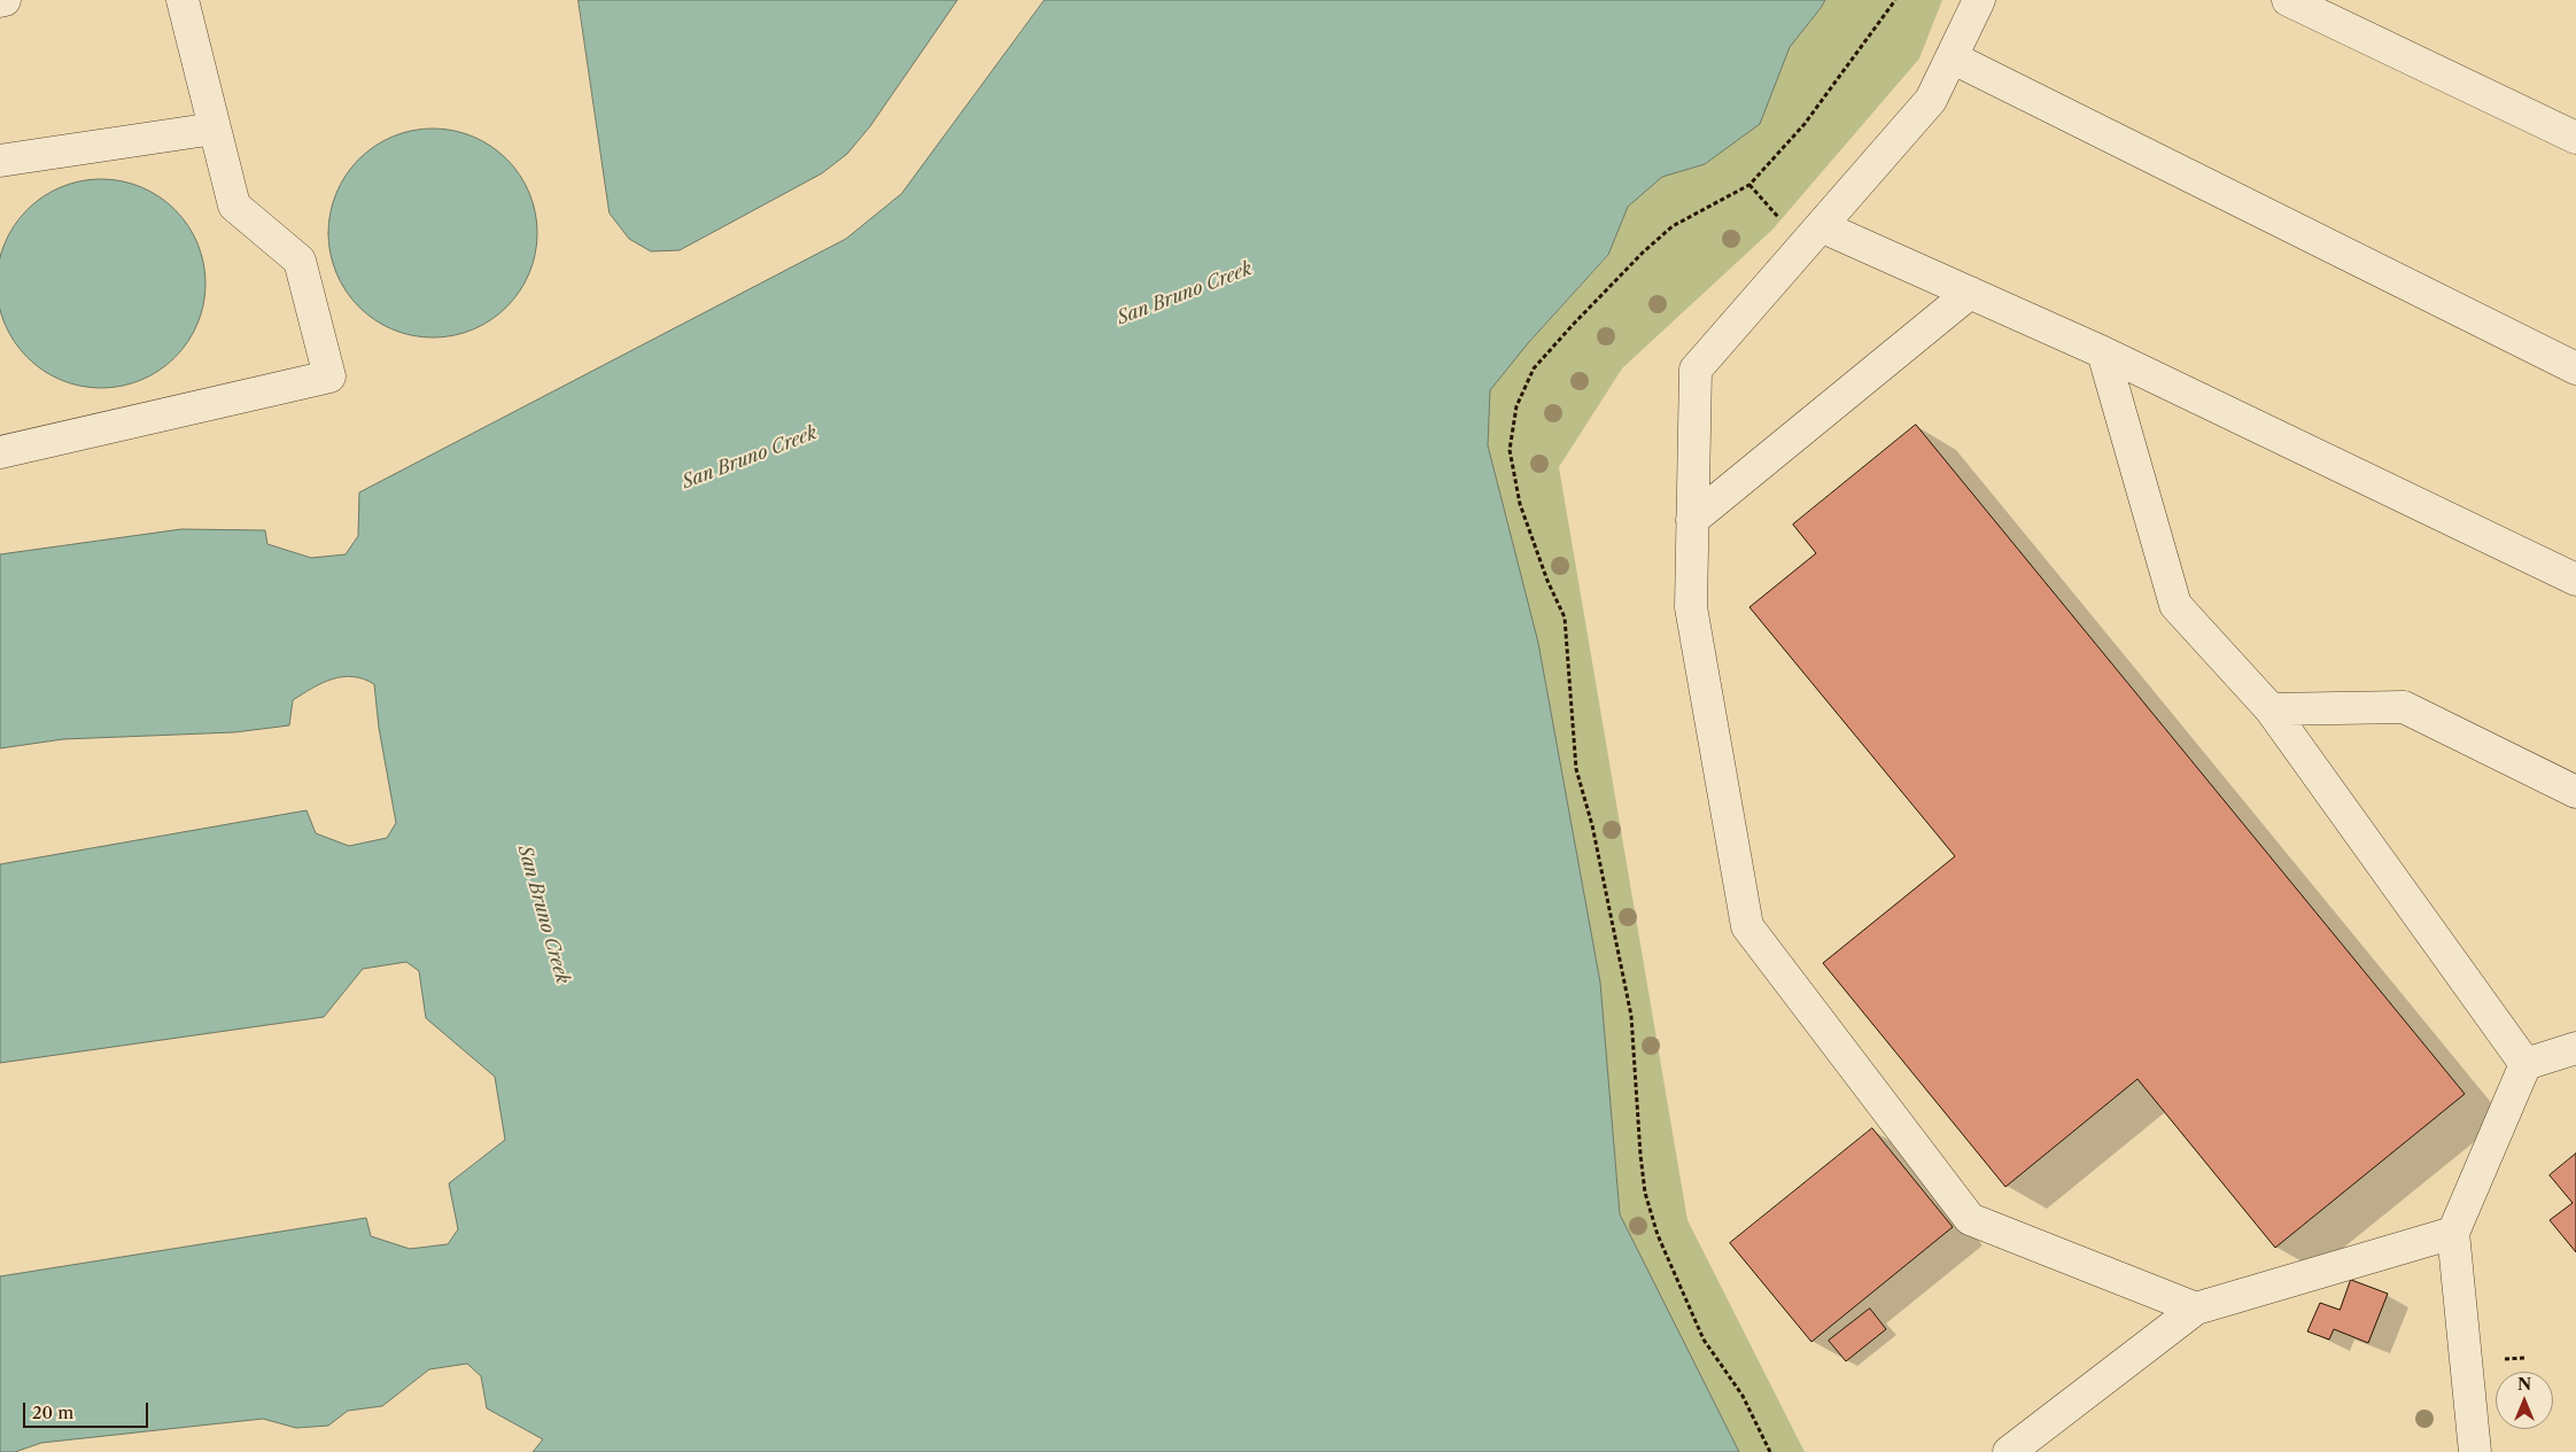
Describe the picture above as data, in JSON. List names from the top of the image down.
{
  "water": ["San Bruno Creek"],
  "scale_bar": "20 m",
  "north": "top"
}
